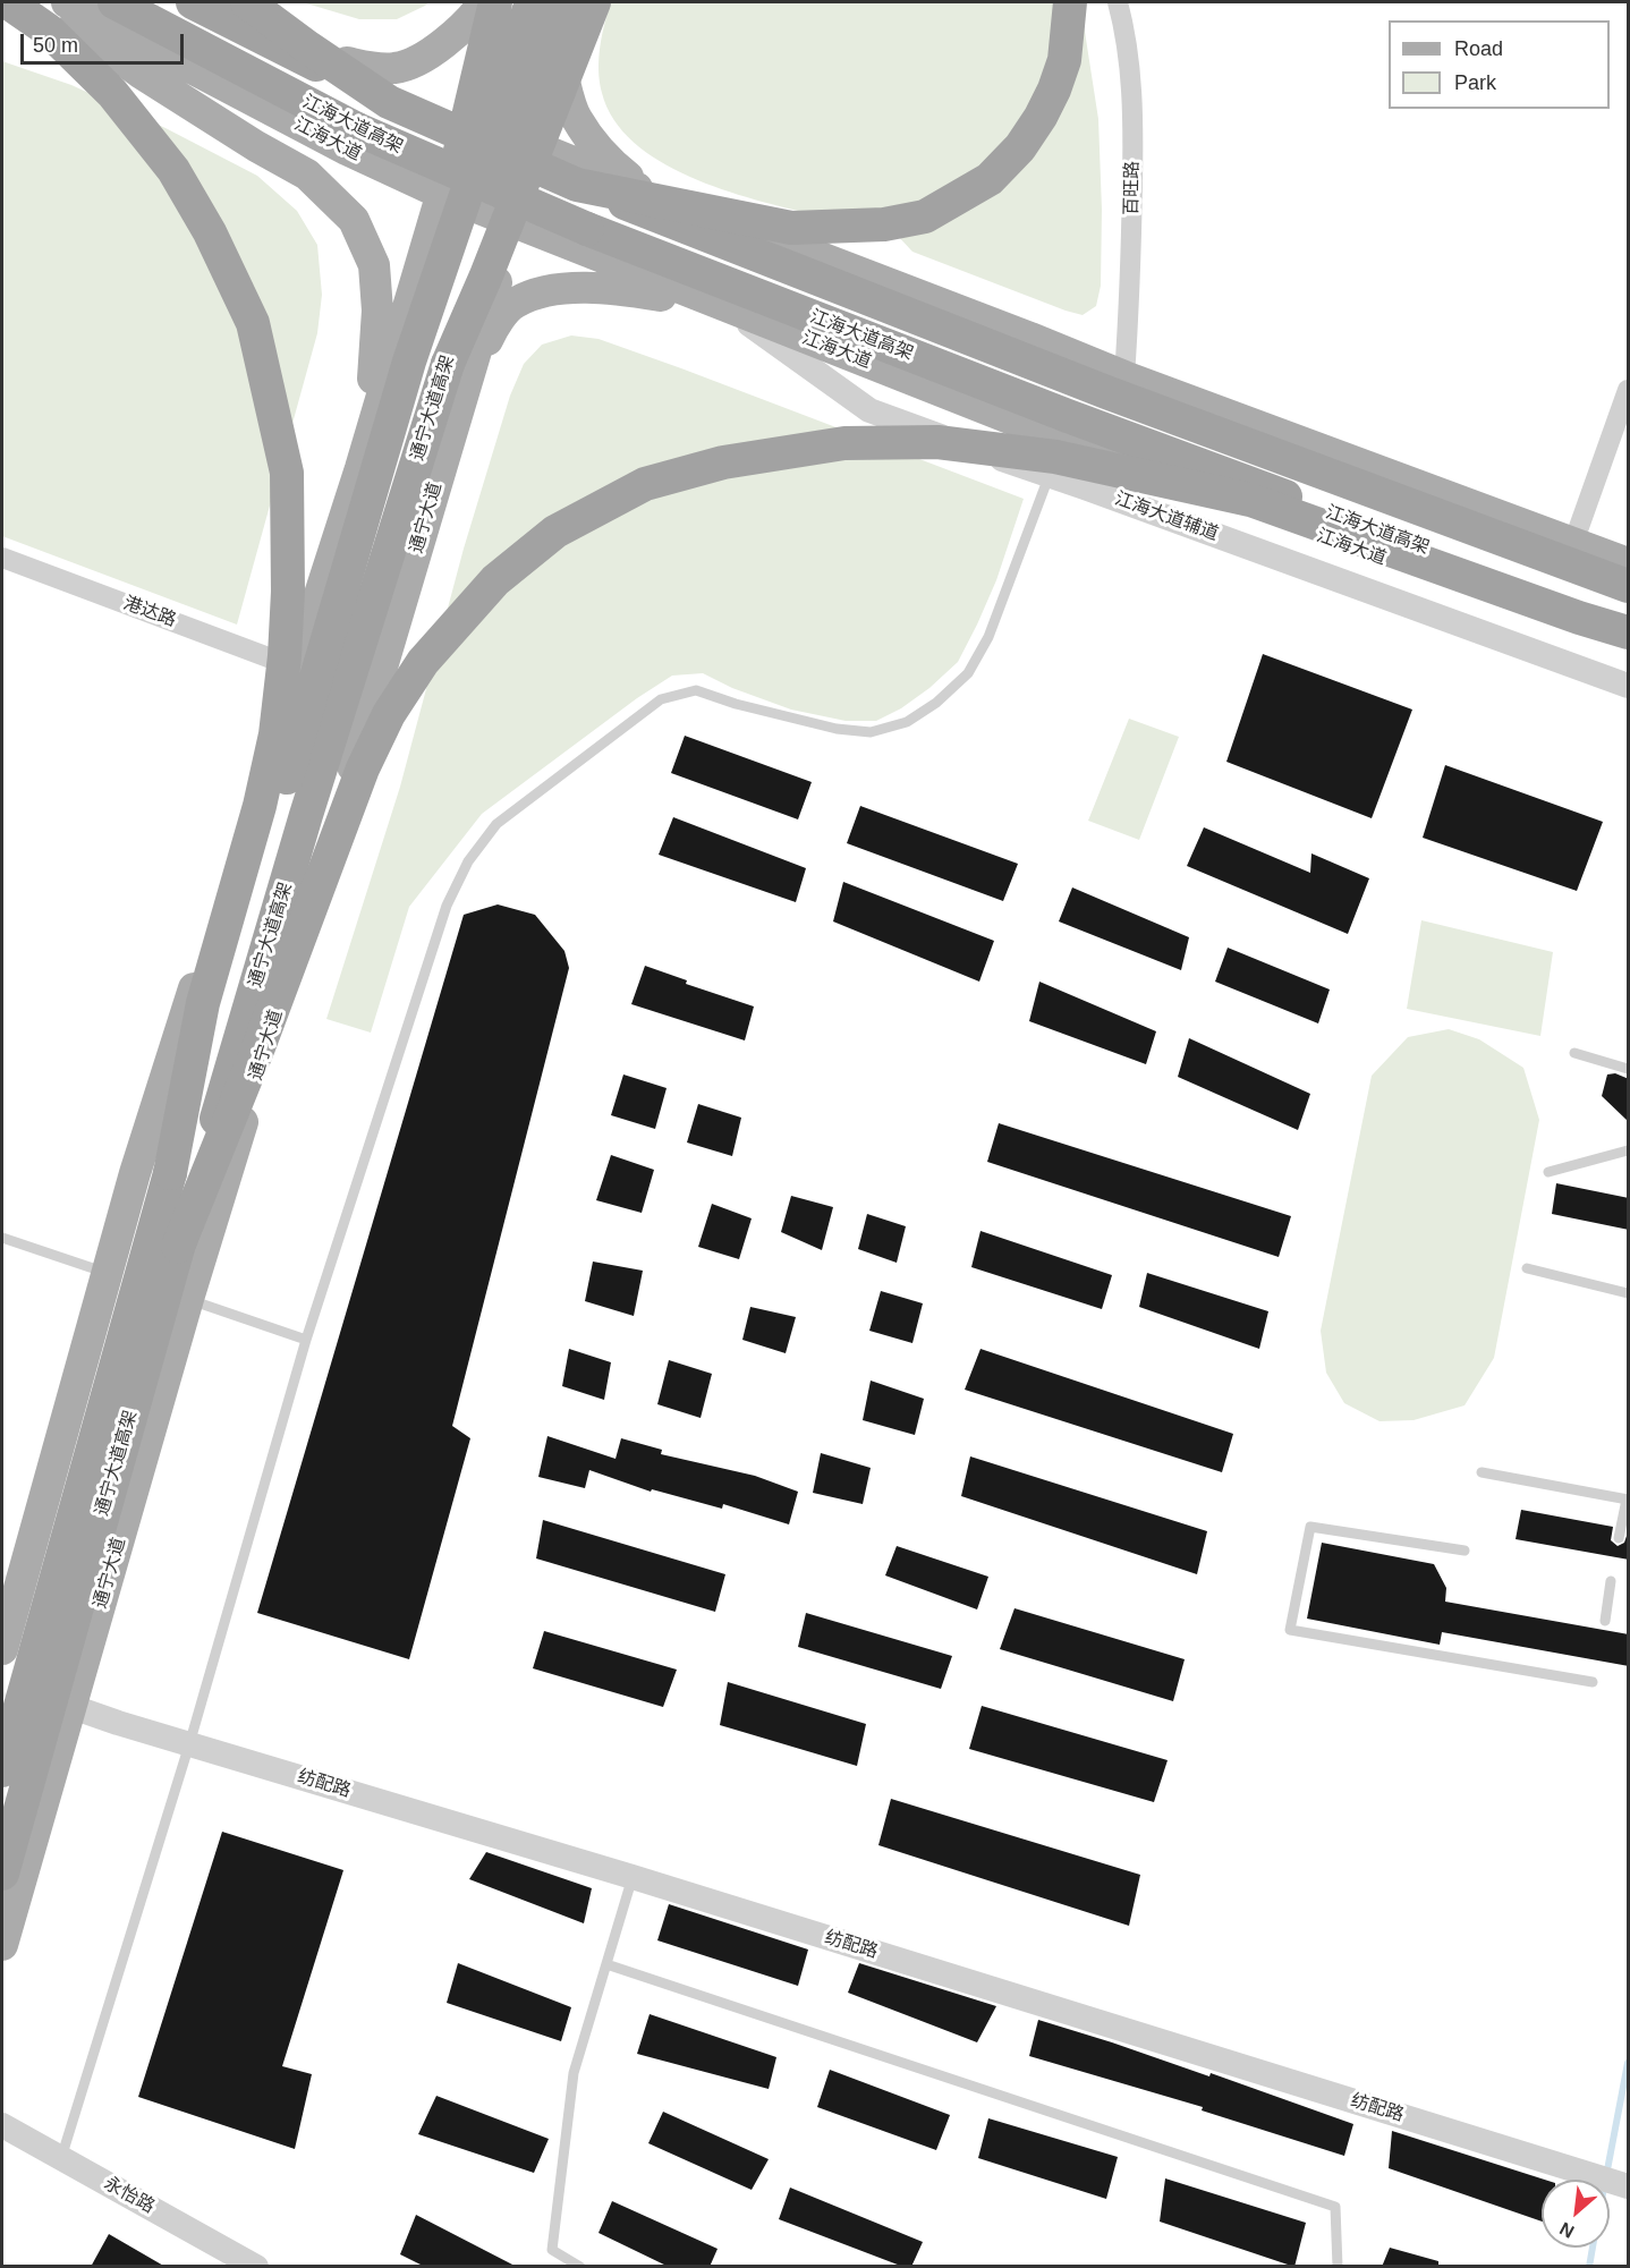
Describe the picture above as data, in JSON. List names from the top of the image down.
{
  "streets": {
    "highway": ["江海大道高架", "通宁大道高架"],
    "main road": ["江海大道", "通宁大道"],
    "street": [
      "百旺路",
      "江海大道辅道",
      "港达路",
      "纺配路",
      "永怡路"
    ]
  },
  "crossings": [
    ["江海大道", "江海大道辅道"],
    ["江海大道", "通宁大道"],
    ["通宁大道高架", "通宁大道"],
    ["通宁大道", "纺配路"]
  ],
  "legend": ["Road", "Park"],
  "scale_bar": "50 m",
  "north": "bottom left"
}
